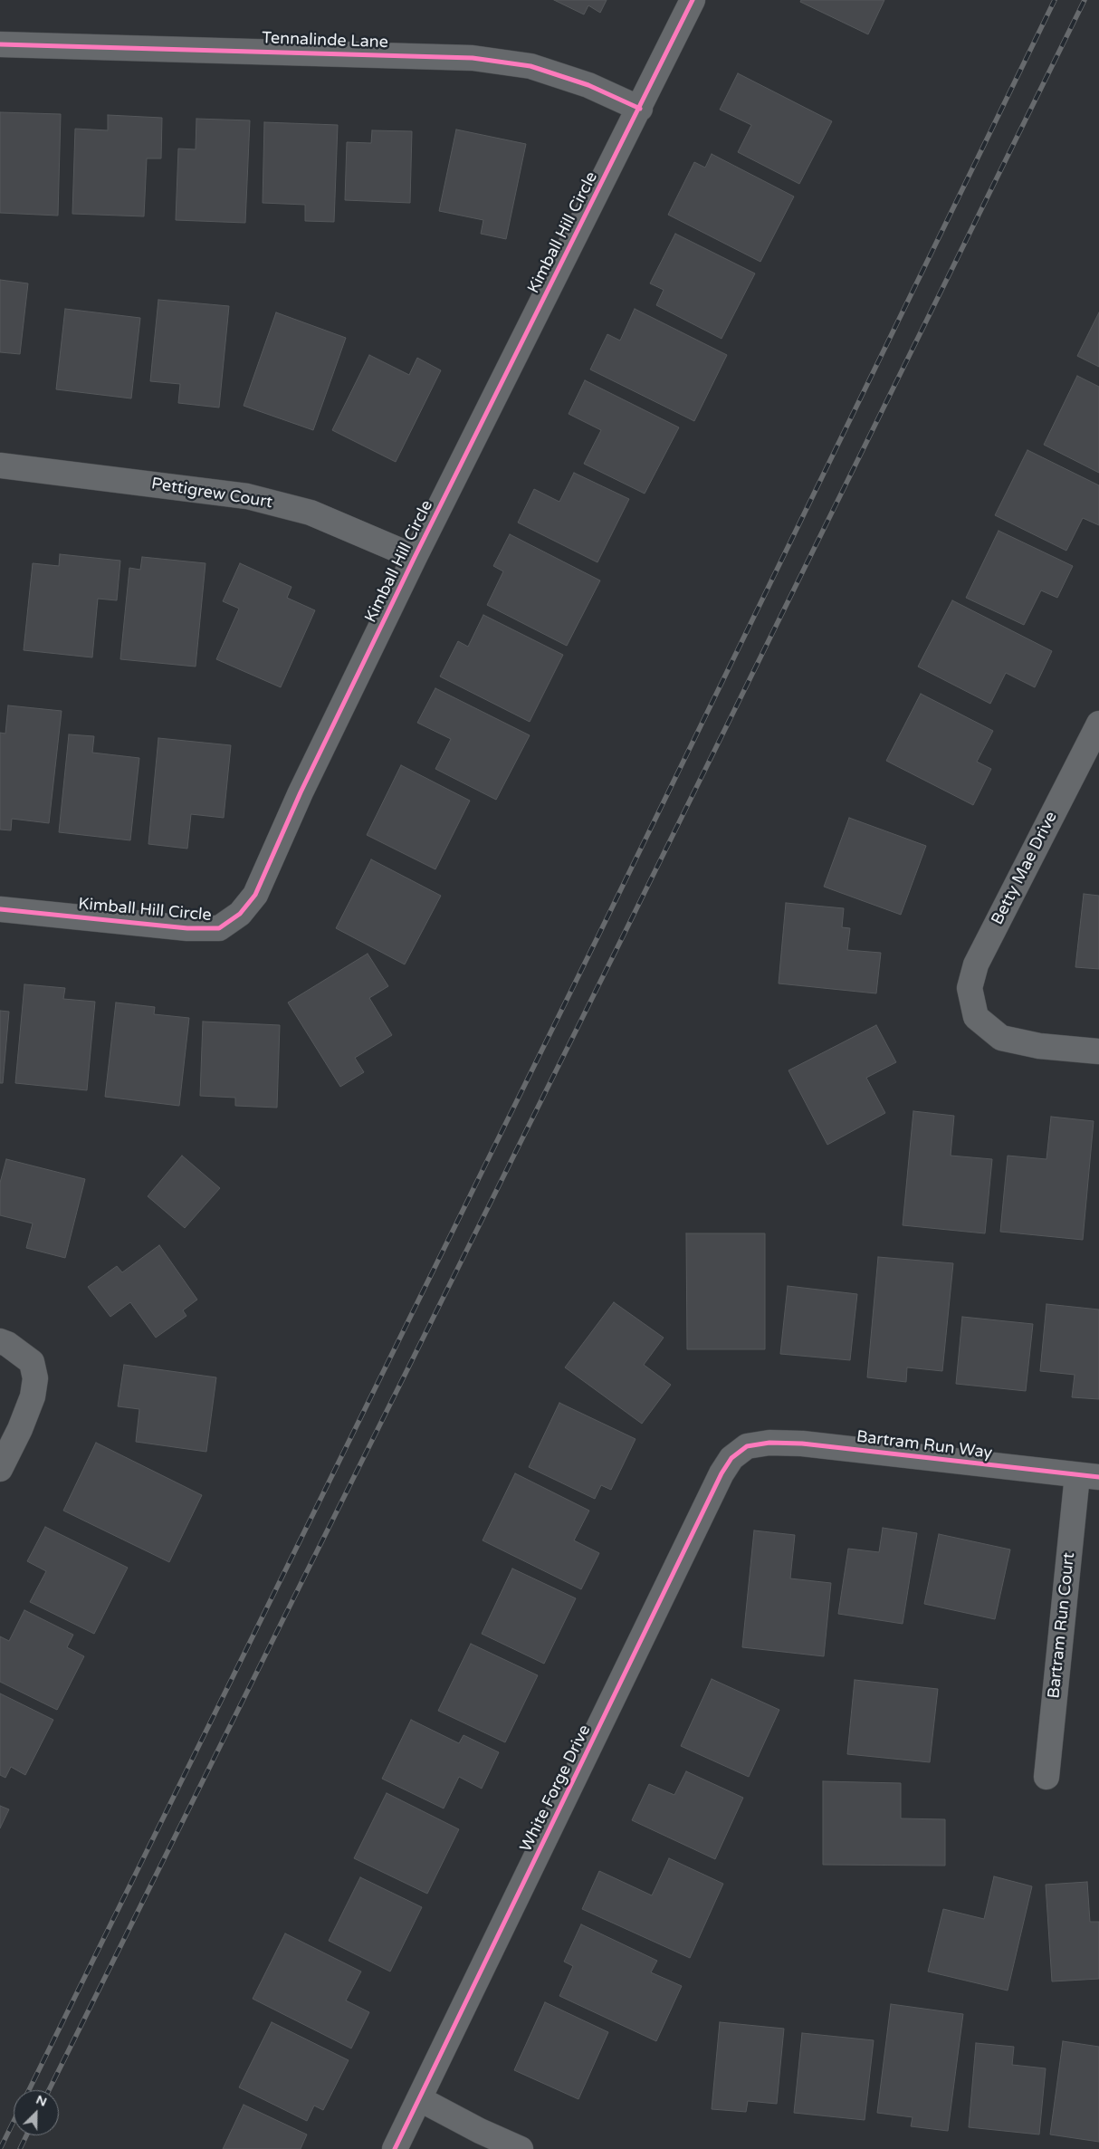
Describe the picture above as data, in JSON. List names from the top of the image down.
{
  "streets": {
    "street": [
      "Tennalinde Lane",
      "Kimball Hill Circle",
      "Pettigrew Court",
      "Betty Mae Drive",
      "Bartram Run Way",
      "Bartram Run Court",
      "White Forge Drive"
    ]
  },
  "crossings": [
    ["Tennalinde Lane", "Kimball Hill Circle"],
    ["Kimball Hill Circle", "Pettigrew Court"],
    ["Bartram Run Way", "Bartram Run Court"],
    ["Bartram Run Way", "White Forge Drive"]
  ],
  "north": "top right"
}
